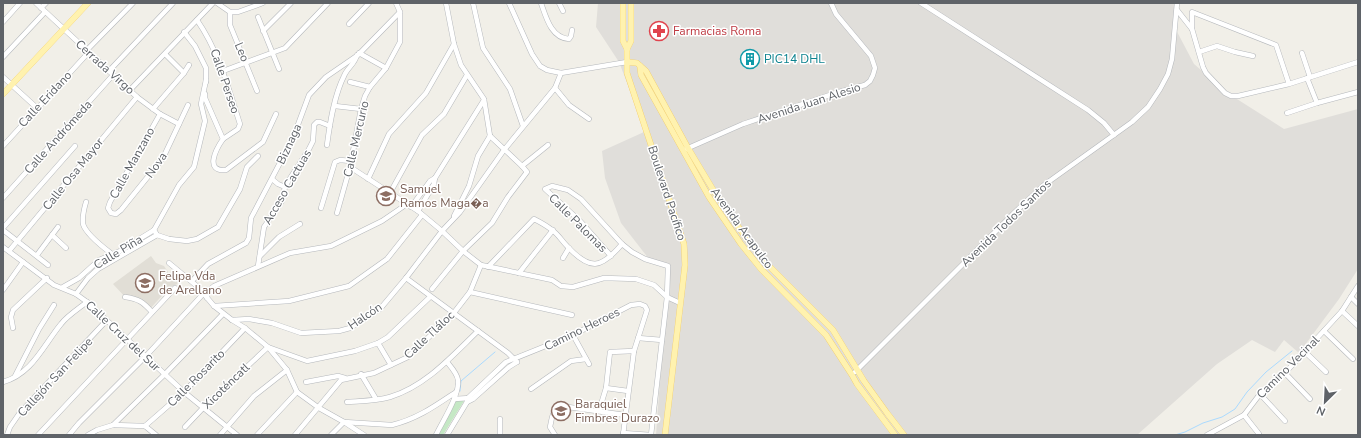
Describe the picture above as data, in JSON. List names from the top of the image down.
{
  "streets": {
    "main road": ["Boulevard Pacífico", "Avenida Acapulco"],
    "street": [
      "Leo",
      "Cerrada Virgo",
      "Calle Perseo",
      "Calle Eridano",
      "Avenida Juan Alesio",
      "Calle Andrómeda",
      "Calle Mercurio",
      "Biznaga",
      "Calle Manzano",
      "Nova",
      "Calle Osa Mayor",
      "Acceso Cactuas",
      "Calle Palomas",
      "Avenida Todos Santos",
      "Calle Piña",
      "Halcón",
      "Camino Heroes",
      "Calle Tláloc",
      "Calle Cruz del Sur",
      "Camino Vecinal",
      "Callejón San Felipe",
      "Calle Rosarito",
      "Xicoténcatl"
    ]
  },
  "crossings": [
    ["Cerrada Virgo", "Calle Eridano"],
    ["Cerrada Virgo", "Calle Andrómeda"],
    ["Cerrada Virgo", "Calle Manzano"],
    ["Cerrada Virgo", "Nova"],
    ["Cerrada Virgo", "Calle Osa Mayor"],
    ["Avenida Juan Alesio", "Avenida Acapulco"],
    ["Calle Mercurio", "Biznaga"],
    ["Calle Manzano", "Nova"],
    ["Calle Osa Mayor", "Calle Cruz del Sur"],
    ["Boulevard Pacífico", "Avenida Acapulco"],
    ["Avenida Todos Santos", "Avenida Acapulco"],
    ["Calle Piña", "Calle Cruz del Sur"],
    ["Calle Cruz del Sur", "Callejón San Felipe"],
    ["Calle Cruz del Sur", "Calle Rosarito"],
    ["Calle Cruz del Sur", "Xicoténcatl"]
  ],
  "places": {
    "pharmacy": ["Farmacias Roma"],
    "building": ["PIC14 DHL"],
    "school or university": ["Samuel Ramos Maga�a", "Felipa Vda de Arellano", "Baraquiel Fimbres Durazo"]
  },
  "north": "bottom left"
}
